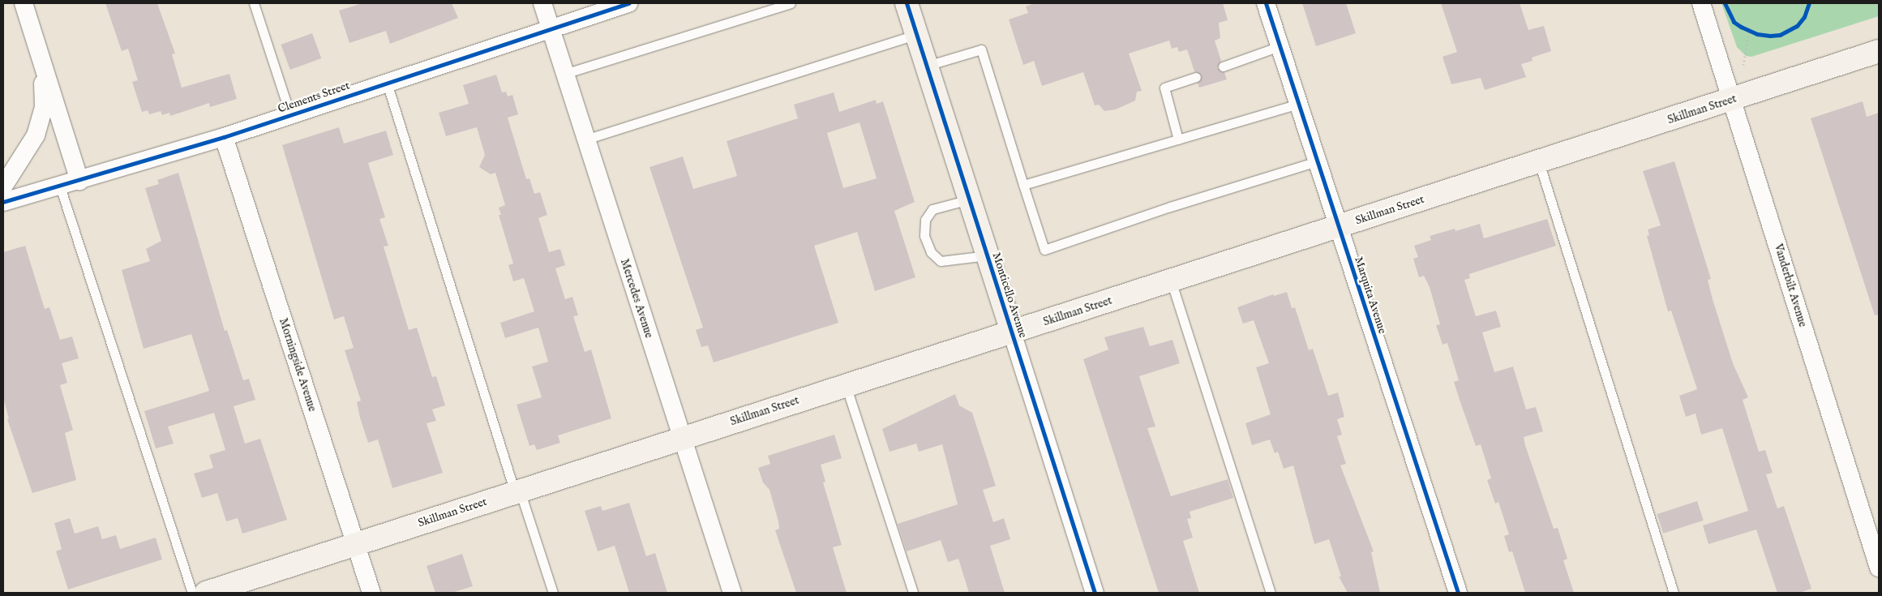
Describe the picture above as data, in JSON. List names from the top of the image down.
{
  "streets": {
    "main road": ["Skillman Street", "Monticello Avenue"],
    "street": [
      "Clements Street",
      "Vanderbilt Avenue",
      "Marquita Avenue",
      "Mercedes Avenue",
      "Morningside Avenue"
    ]
  },
  "crossings": [
    ["Clements Street", "Mercedes Avenue"],
    ["Clements Street", "Morningside Avenue"],
    ["Skillman Street", "Vanderbilt Avenue"],
    ["Skillman Street", "Monticello Avenue"],
    ["Skillman Street", "Marquita Avenue"],
    ["Skillman Street", "Mercedes Avenue"],
    ["Skillman Street", "Morningside Avenue"]
  ]
}
